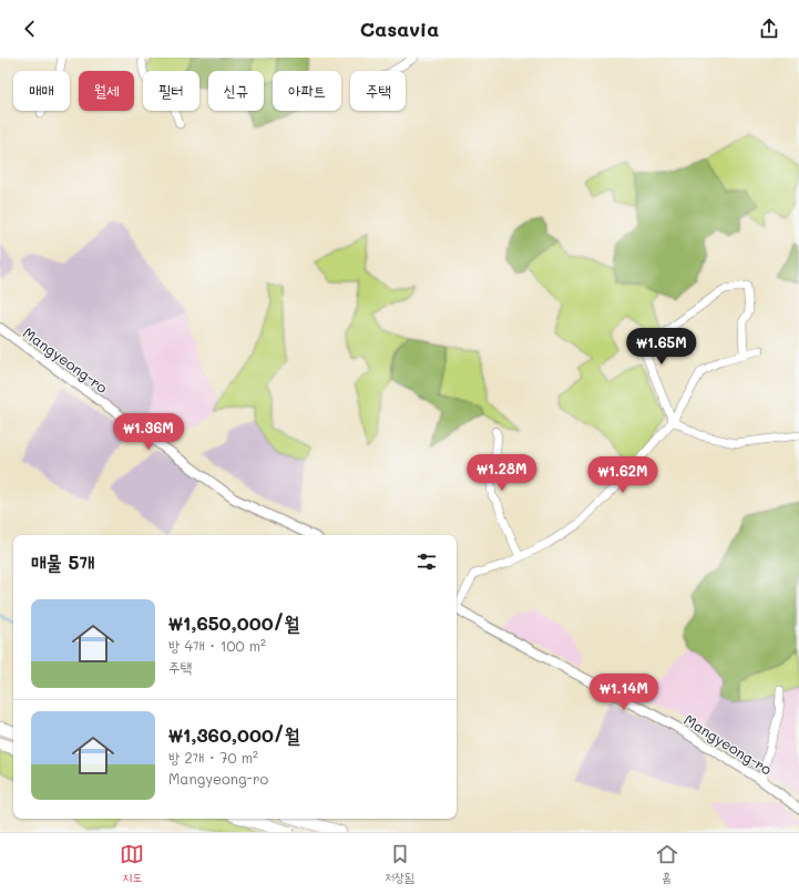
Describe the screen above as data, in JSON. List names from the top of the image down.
{
  "streets": {
    "street": ["Mangyeong-ro"]
  },
  "page": {
    "header": "Casavia",
    "chip": [
      "매매",
      "월세",
      "필터",
      "신규",
      "아파트",
      "주택"
    ],
    "price": [
      "₩1.65M",
      "₩1.36M",
      "₩1.28M",
      "₩1.62M",
      "₩1.14M"
    ],
    "heading": "매물 5개",
    "list": [
      {
        "name": "₩1,650,000/월",
        "note": "방 4개 · 100 m² · 주택"
      },
      {
        "name": "₩1,360,000/월",
        "note": "방 2개 · 70 m² · Mangyeong-ro"
      }
    ],
    "tabs": ["지도", "저장됨", "홈"]
  }
}
